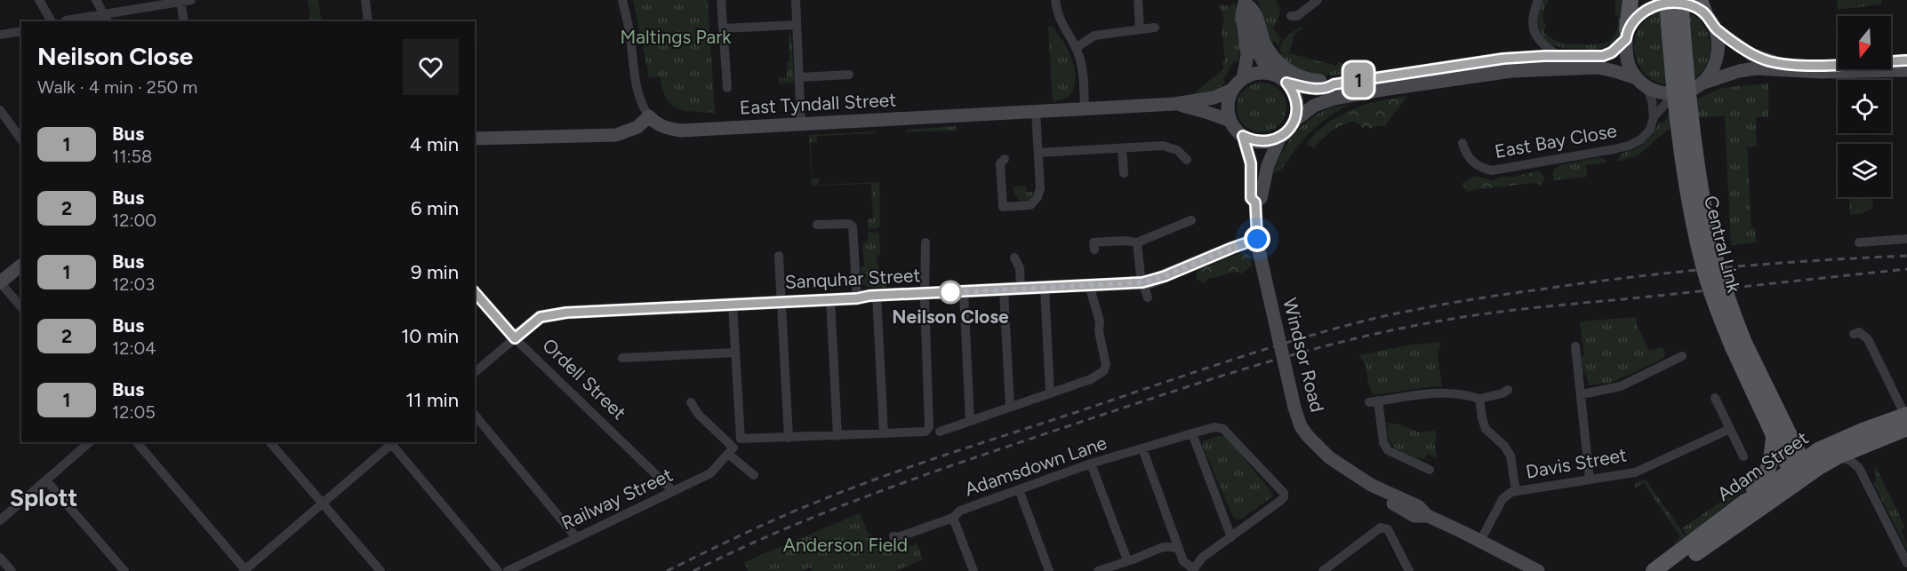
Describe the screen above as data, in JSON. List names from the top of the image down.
{
  "streets": {
    "main road": ["Central Link", "Adam Street"],
    "street": [
      "East Tyndall Street",
      "East Bay Close",
      "Sanquhar Street",
      "Windsor Road",
      "Ordell Street",
      "Davis Street",
      "Adamsdown Lane",
      "Railway Street"
    ]
  },
  "crossings": [
    ["East Tyndall Street", "Windsor Road"],
    ["Central Link", "Adam Street"],
    ["Sanquhar Street", "Windsor Road"],
    ["Sanquhar Street", "Ordell Street"],
    ["Windsor Road", "Davis Street"],
    ["Ordell Street", "Railway Street"]
  ],
  "districts": ["Splott"],
  "parks": ["Maltings Park", "Anderson Field"],
  "places": ["Neilson Close"],
  "lines": ["bus line 1"],
  "north": "bottom",
  "page": {
    "on_map": "1",
    "heading": ["Neilson Close", "Walk · 4 min · 250 m"],
    "list": [
      {
        "mark": "1",
        "name": "Bus",
        "note": "11:58",
        "value": "4 min"
      },
      {
        "mark": "2",
        "name": "Bus",
        "note": "12:00",
        "value": "6 min"
      },
      {
        "mark": "1",
        "name": "Bus",
        "note": "12:03",
        "value": "9 min"
      },
      {
        "mark": "2",
        "name": "Bus",
        "note": "12:04",
        "value": "10 min"
      },
      {
        "mark": "1",
        "name": "Bus",
        "note": "12:05",
        "value": "11 min"
      }
    ]
  }
}
